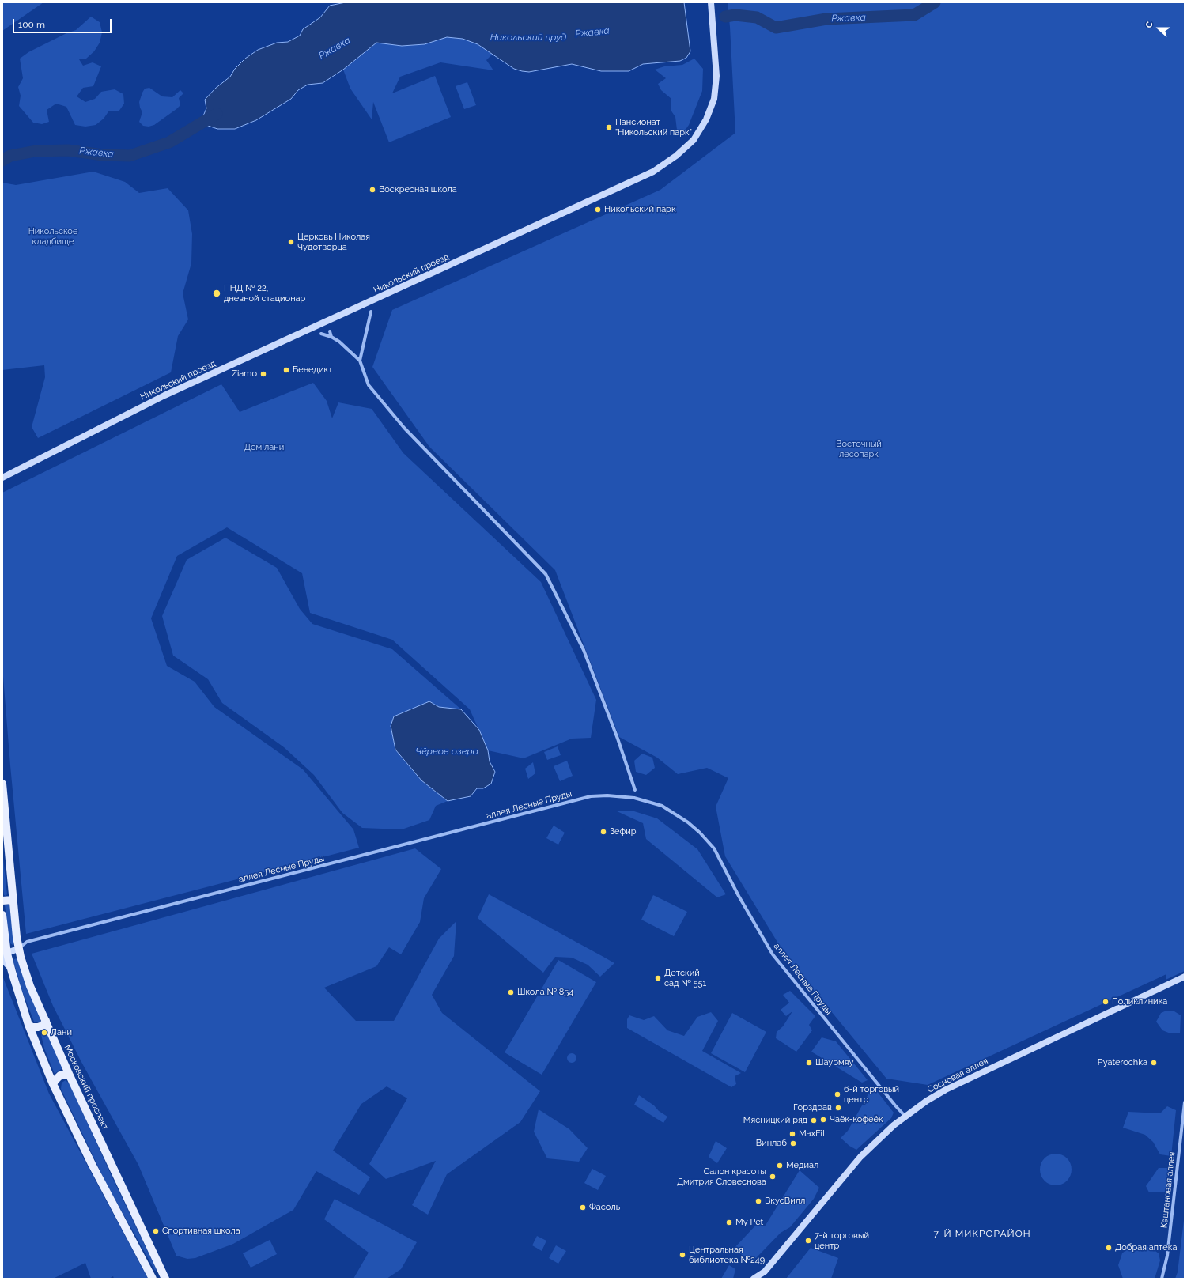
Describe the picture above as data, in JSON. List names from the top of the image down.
{
  "streets": {
    "main road": ["Московский проспект"],
    "street": [
      "Никольский проезд",
      "аллея Лесные Пруды",
      "Сосновая аллея",
      "Каштановая аллея"
    ]
  },
  "crossings": [
    ["аллея Лесные Пруды", "Сосновая аллея"],
    ["аллея Лесные Пруды", "Московский проспект"]
  ],
  "districts": ["7-Й МИКРОРАЙОН"],
  "water": ["Ржавка", "Никольский пруд", "Чёрное озеро"],
  "parks": ["Никольское кладбище", "Восточный лесопарк", "Дом лани"],
  "places": [
    "Пансионат \"Никольский парк\"",
    "Воскресная школа",
    "Никольский парк",
    "Церковь Николая Чудотворца",
    "ПНД № 22, дневной стационар",
    "Бенедикт",
    "Ziamo",
    "Зефир",
    "Детский сад № 551",
    "Школа № 854",
    "Поликлиника",
    "Лани",
    "Шаурмяу",
    "Pyaterochka",
    "6-й торговый центр",
    "Горздрав",
    "Чаёк-кофеёк",
    "Мясницкий ряд",
    "MaxFit",
    "Винлаб",
    "Медиал",
    "Салон красоты Дмитрия Словеснова",
    "ВкусВилл",
    "Фасоль",
    "My Pet",
    "Спортивная школа",
    "7-й торговый центр",
    "Добрая аптека",
    "Центральная библиотека №249"
  ],
  "scale_bar": "100 m",
  "north": "left"
}
